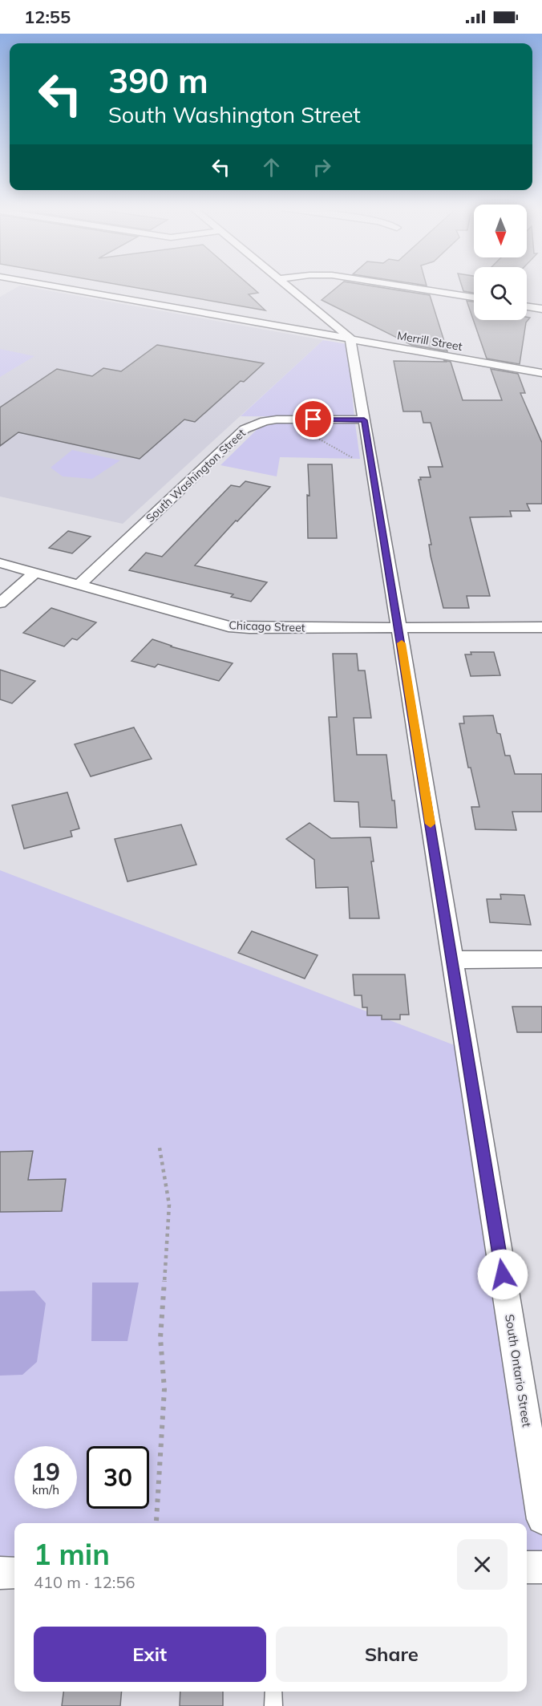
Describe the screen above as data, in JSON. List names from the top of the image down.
{
  "streets": {
    "street": [
      "Merrill Street",
      "South Washington Street",
      "Chicago Street",
      "South Ontario Street"
    ]
  },
  "crossings": [
    ["Merrill Street", "South Ontario Street"],
    ["South Washington Street", "Chicago Street"],
    ["South Washington Street", "South Ontario Street"],
    ["Chicago Street", "South Ontario Street"]
  ],
  "north": "bottom",
  "page": {
    "status": "12:55",
    "turn": ["390 m", "South Washington Street"],
    "speed": "19 km/h",
    "limit": "30",
    "heading": ["1 min", "410 m · 12:56"],
    "buttons": ["Exit", "Share"]
  }
}
